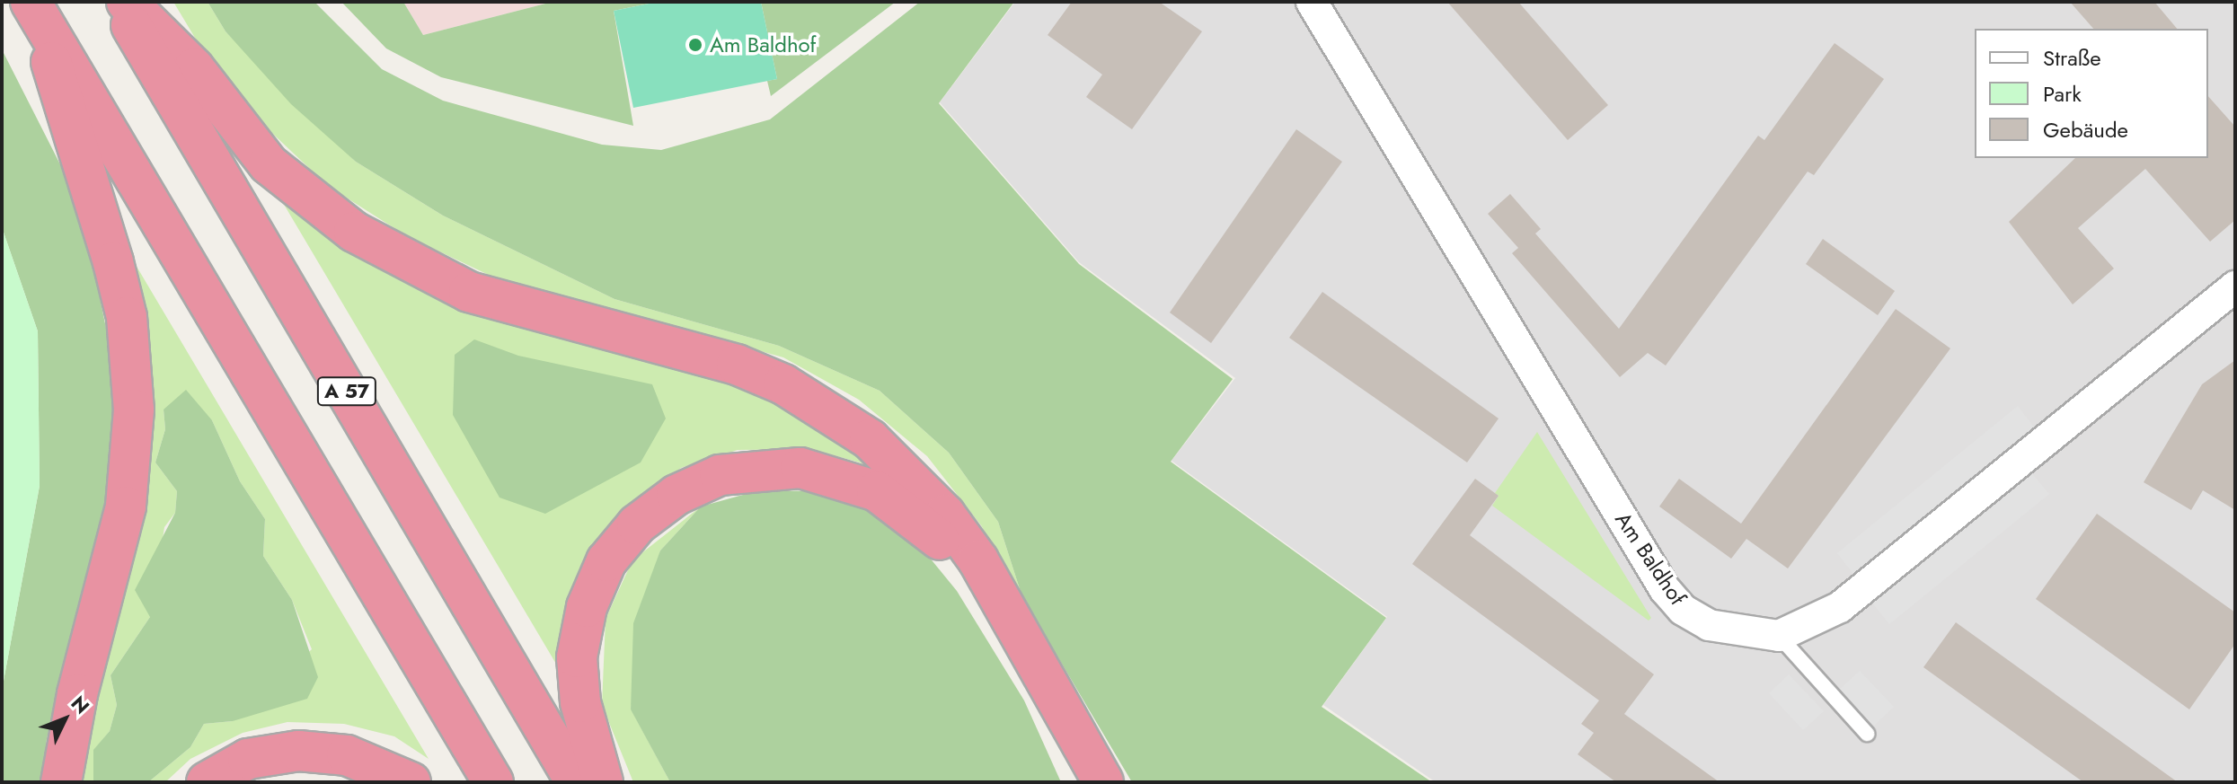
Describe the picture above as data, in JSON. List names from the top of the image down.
{
  "streets": {
    "highway": ["A 57"],
    "street": ["Am Baldhof"]
  },
  "places": ["Am Baldhof"],
  "legend": ["Straße", "Park", "Gebäude"],
  "north": "top right"
}
